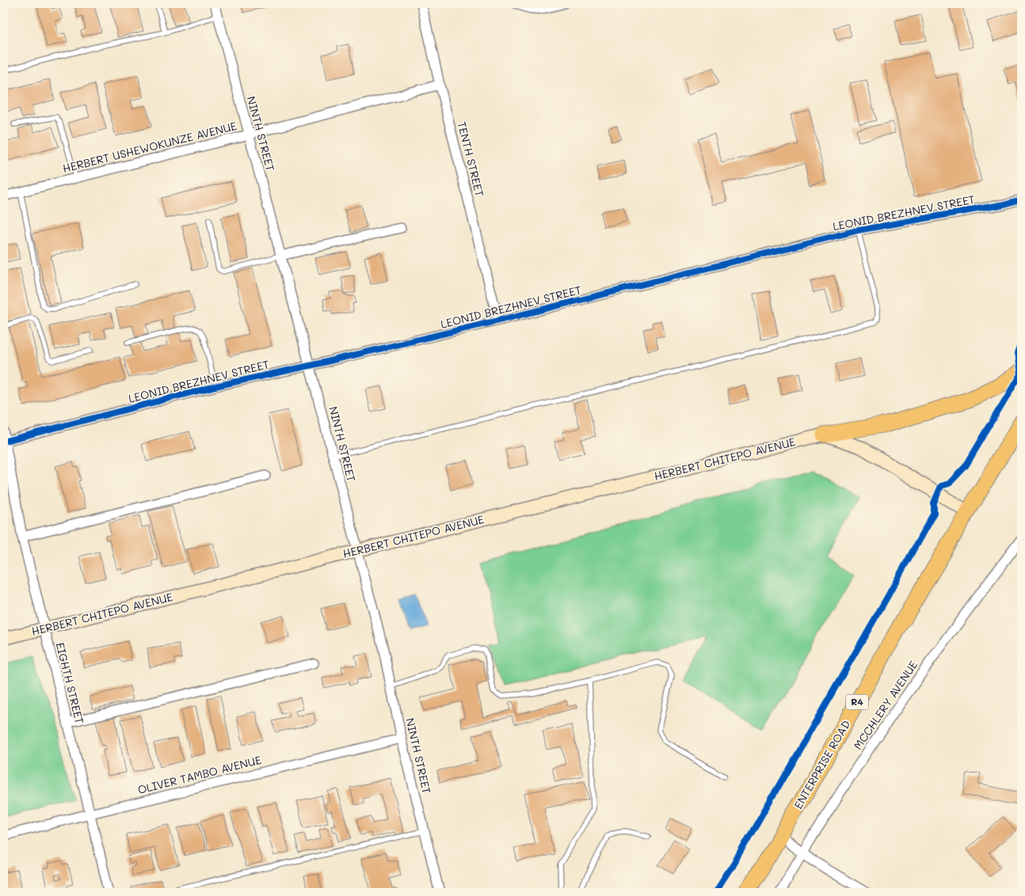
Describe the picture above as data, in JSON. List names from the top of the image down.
{
  "streets": {
    "highway": ["R4", "ENTERPRISE ROAD"],
    "main road": ["HERBERT CHITEPO AVENUE"],
    "street": [
      "NINTH STREET",
      "HERBERT USHEWOKUNZE AVENUE",
      "TENTH STREET",
      "LEONID BREZHNEV STREET",
      "EIGHTH STREET",
      "MCCHLERY AVENUE",
      "OLIVER TAMBO AVENUE"
    ]
  },
  "crossings": [
    ["NINTH STREET", "HERBERT USHEWOKUNZE AVENUE"],
    ["NINTH STREET", "LEONID BREZHNEV STREET"],
    ["NINTH STREET", "HERBERT CHITEPO AVENUE"],
    ["NINTH STREET", "OLIVER TAMBO AVENUE"],
    ["HERBERT USHEWOKUNZE AVENUE", "TENTH STREET"],
    ["TENTH STREET", "LEONID BREZHNEV STREET"],
    ["LEONID BREZHNEV STREET", "EIGHTH STREET"],
    ["HERBERT CHITEPO AVENUE", "EIGHTH STREET"],
    ["EIGHTH STREET", "OLIVER TAMBO AVENUE"],
    ["R4", "ENTERPRISE ROAD"]
  ]
}
